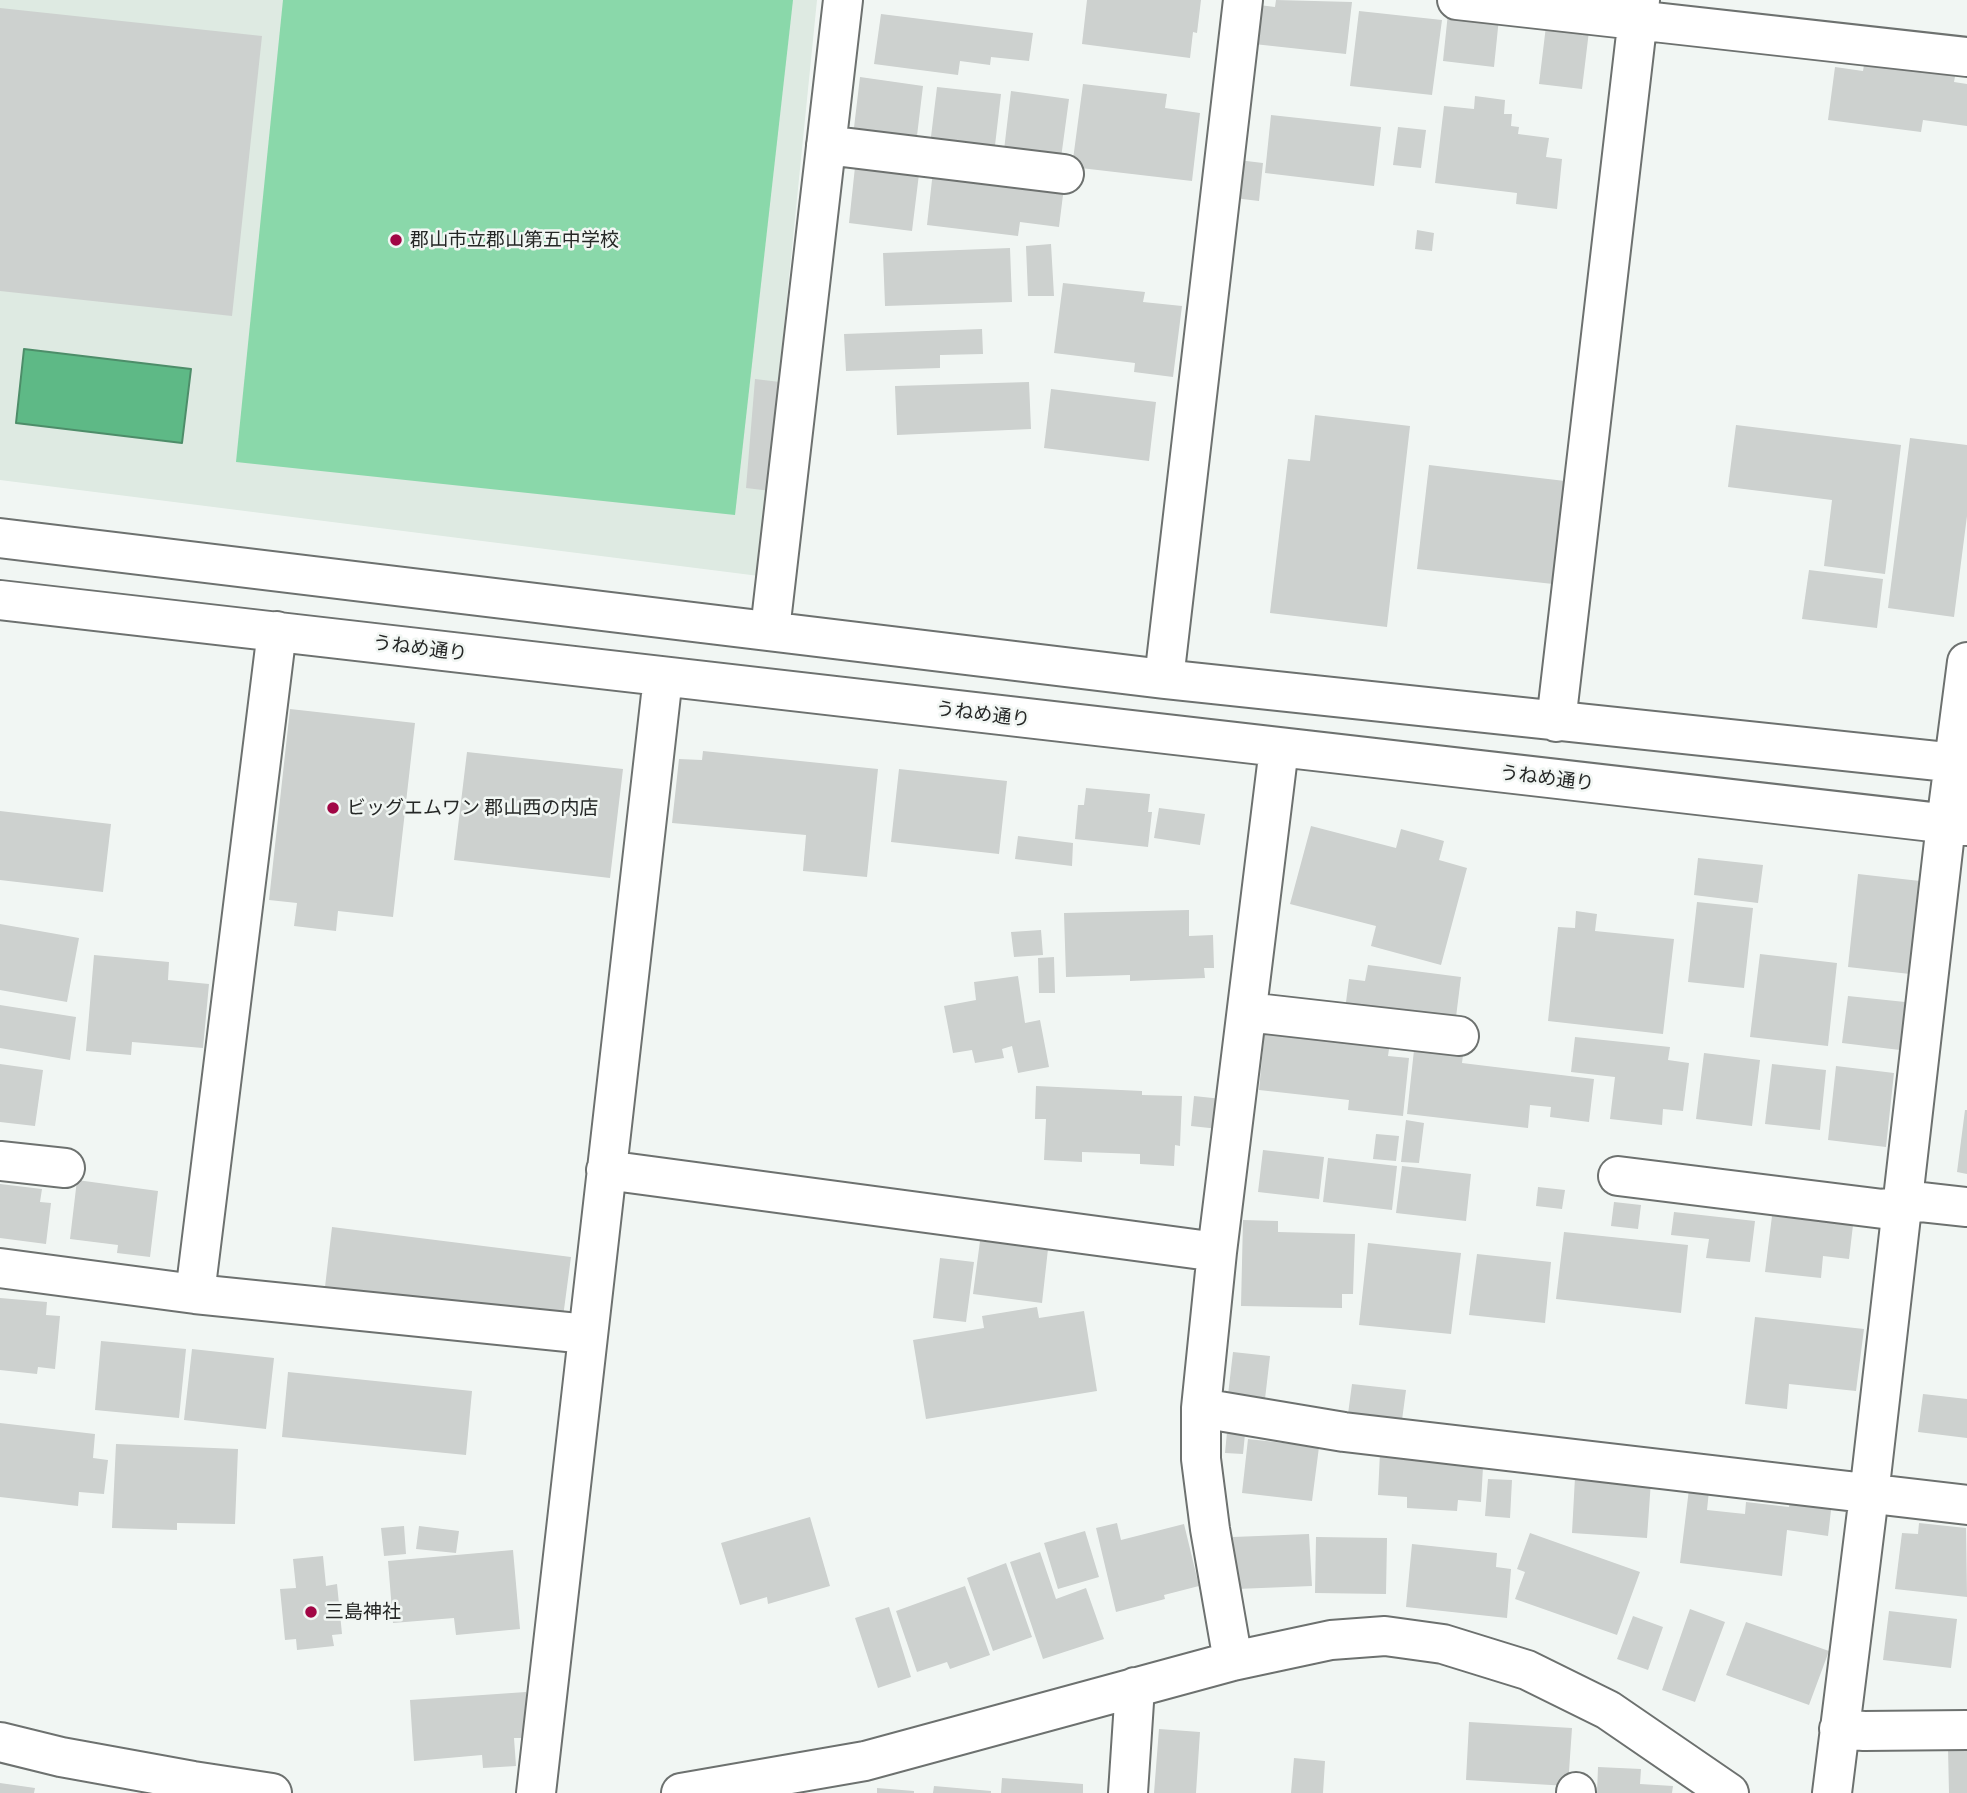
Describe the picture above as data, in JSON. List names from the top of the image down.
{
  "streets": {
    "street": ["うねめ通り"]
  },
  "places": ["郡山市立郡山第五中学校", "ビッグエムワン 郡山西の内店", "三島神社"]
}
